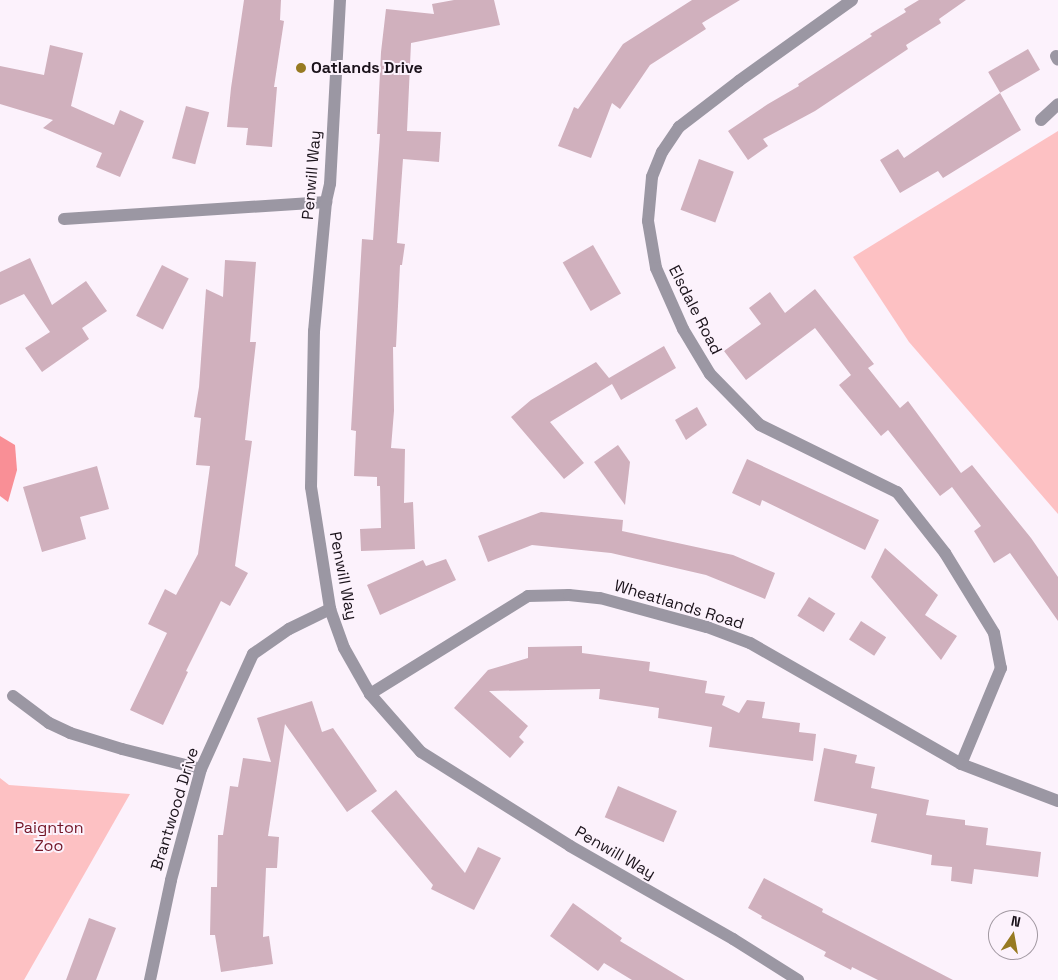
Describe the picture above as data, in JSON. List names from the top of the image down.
{
  "streets": {
    "street": [
      "Penwill Way",
      "Elsdale Road",
      "Wheatlands Road",
      "Brantwood Drive"
    ]
  },
  "crossings": [
    ["Penwill Way", "Wheatlands Road"],
    ["Penwill Way", "Brantwood Drive"],
    ["Elsdale Road", "Wheatlands Road"]
  ],
  "parks": ["Paignton Zoo"],
  "places": ["Oatlands Drive"],
  "north": "top"
}
